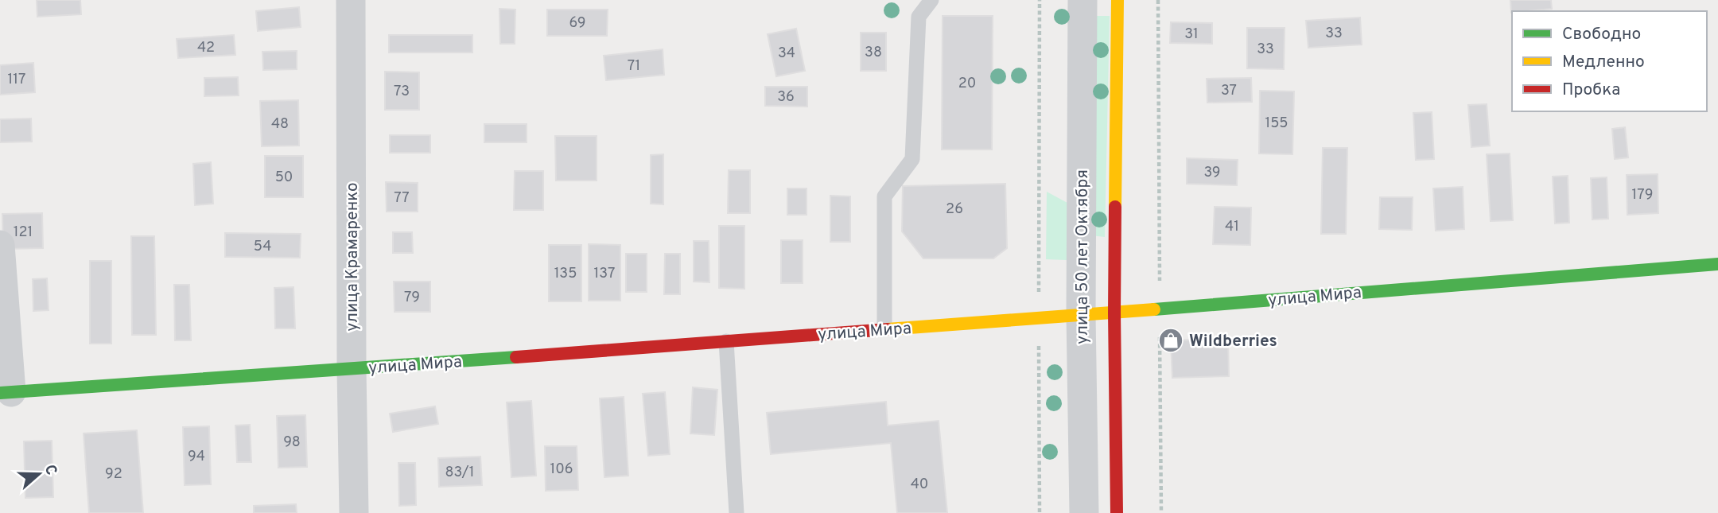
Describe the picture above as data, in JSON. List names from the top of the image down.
{
  "streets": {
    "street": ["улица Крамаренко", "улица 50 лет Октября", "улица Мира"]
  },
  "crossings": [
    ["улица Крамаренко", "улица Мира"],
    ["улица 50 лет Октября", "улица Мира"]
  ],
  "places": {
    "shop": ["Wildberries"]
  },
  "house_numbers": [
    "69",
    "33",
    "31",
    "42",
    "33",
    "38",
    "34",
    "71",
    "117",
    "20",
    "37",
    "73",
    "36",
    "155",
    "48",
    "39",
    "50",
    "179",
    "77",
    "26",
    "41",
    "121",
    "54",
    "135",
    "137",
    "79",
    "98",
    "94",
    "106",
    "83/1",
    "92",
    "40"
  ],
  "legend": ["Свободно", "Медленно", "Пробка"],
  "north": "right"
}
